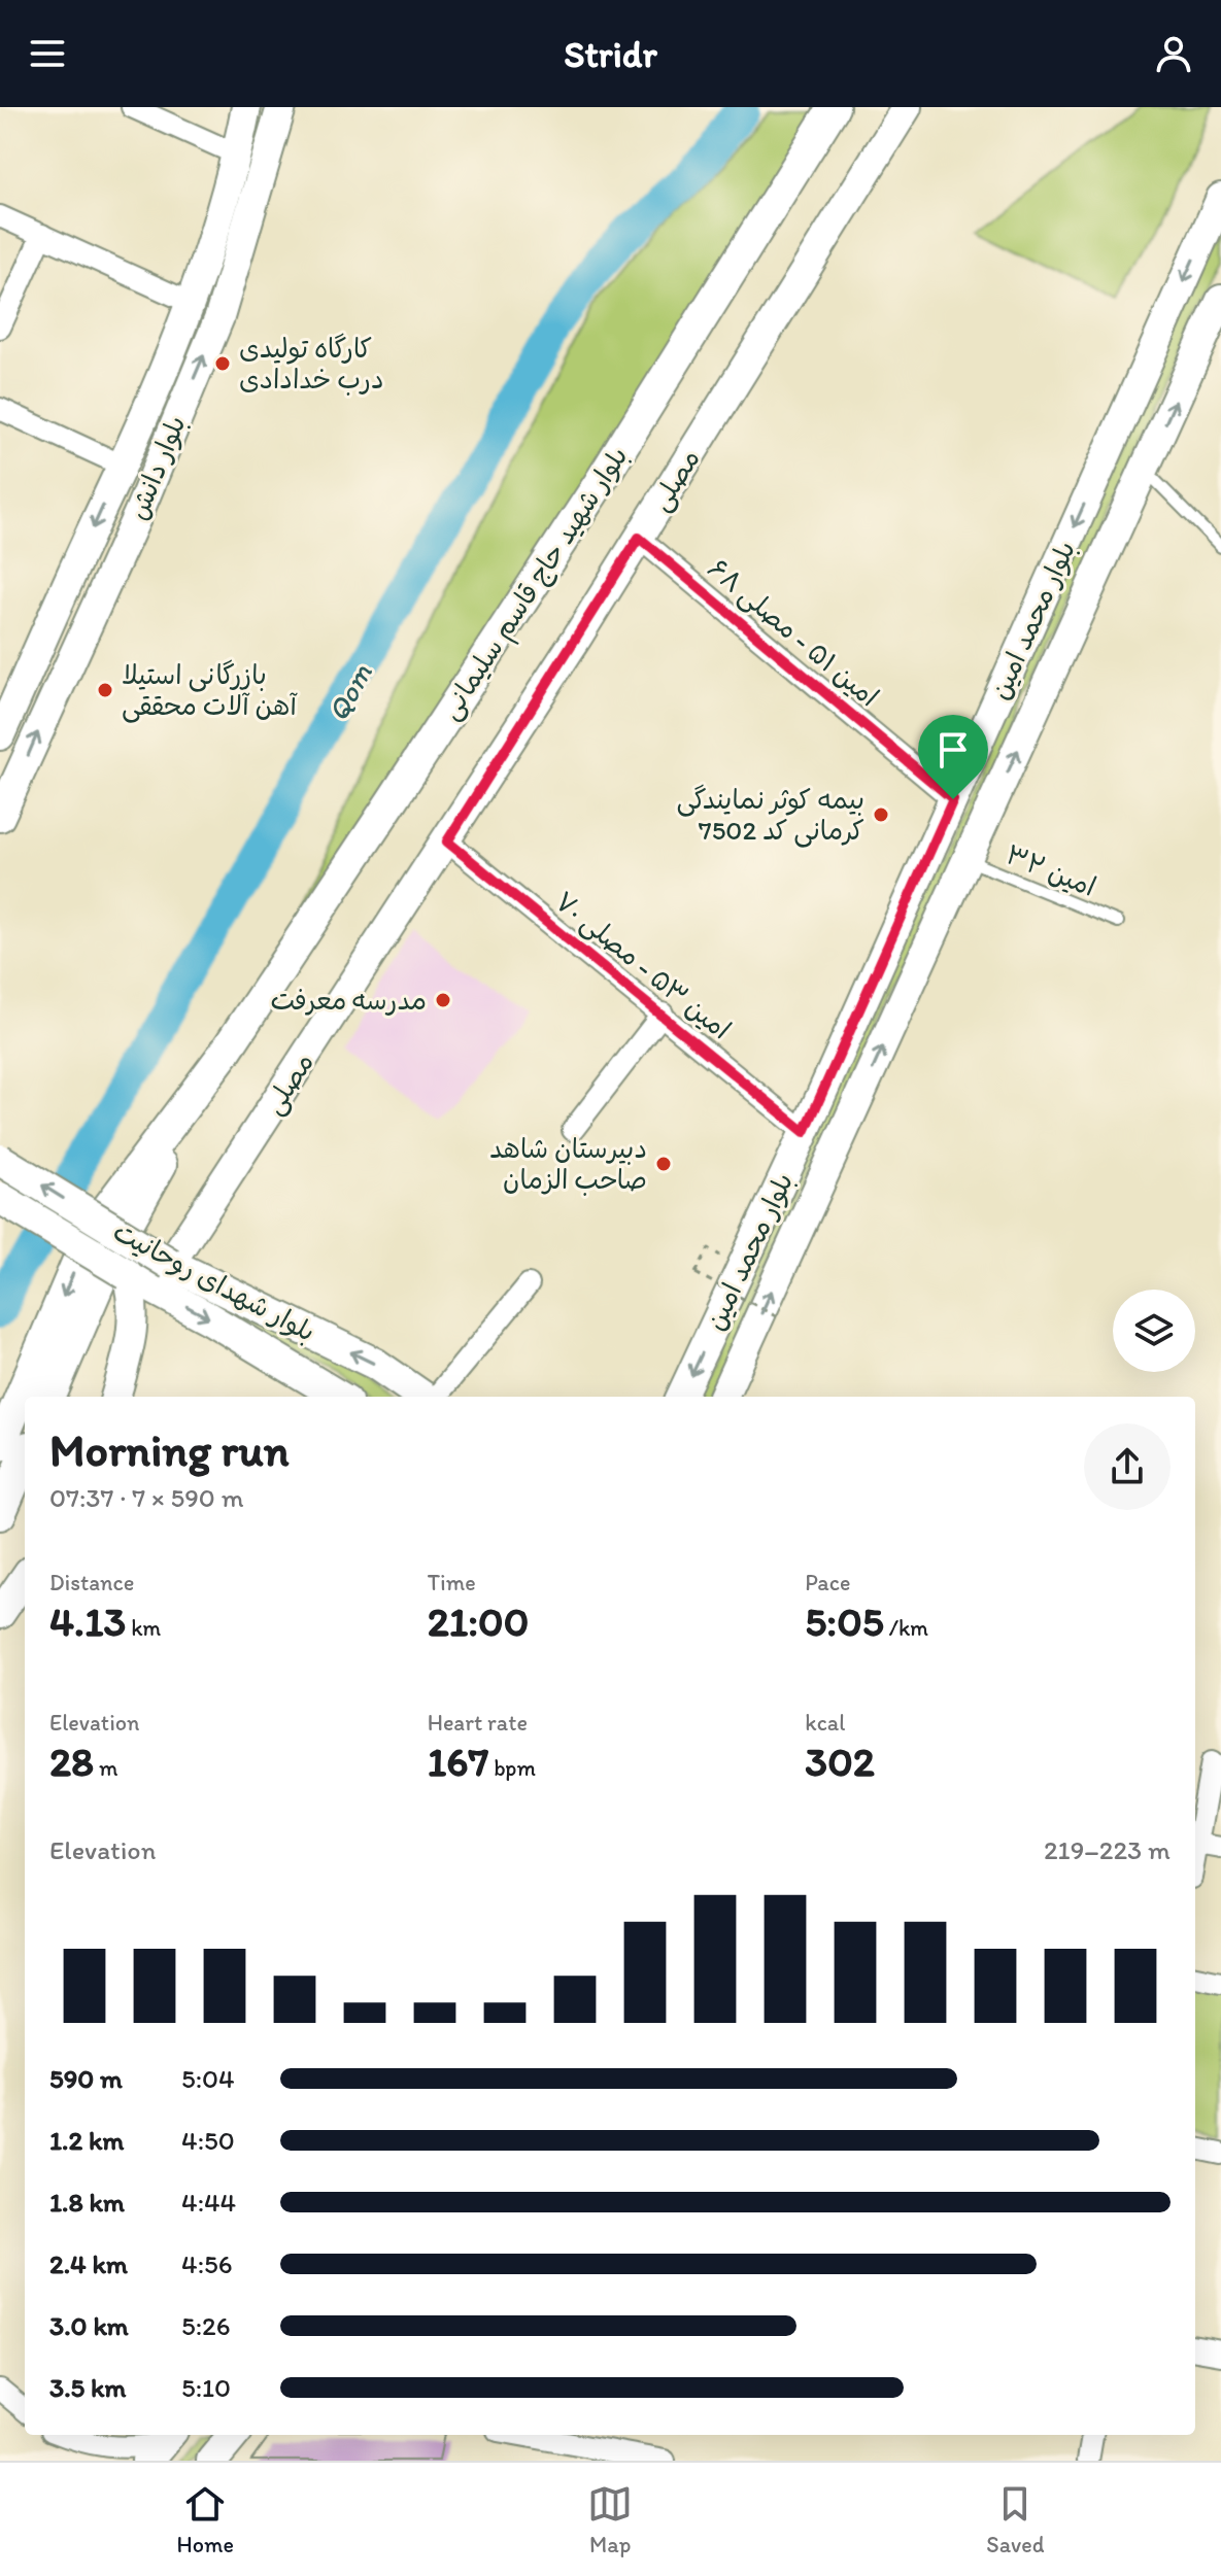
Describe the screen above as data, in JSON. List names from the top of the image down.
{
  "streets": {
    "main road": [
      "بلوار دانش",
      "مصلی",
      "بلوار شهید حاج قاسم سلیمانی",
      "بلوار محمد امین",
      "بلوار شهدای روحانیت"
    ],
    "street": ["امین ۵۱ - مصلی ۶۸", "امین ۵۳ - مصلی ۷۰"],
    "lane": ["امین ۳۲"]
  },
  "crossings": [
    ["مصلی", "امین ۵۱ - مصلی ۶۸"],
    ["مصلی", "امین ۵۳ - مصلی ۷۰"],
    ["مصلی", "بلوار شهدای روحانیت"],
    ["بلوار محمد امین", "امین ۵۱ - مصلی ۶۸"],
    ["بلوار محمد امین", "امین ۳۲"],
    ["بلوار محمد امین", "امین ۵۳ - مصلی ۷۰"]
  ],
  "water": ["Qom"],
  "places": [
    "کارگاه تولیدی درب خدادادی",
    "بازرگانی استیلا آهن آلات محققی",
    "بیمه کوثر نمایندگی کرمانی کد 7502",
    "مدرسه معرفت",
    "دبیرستان شاهد صاحب الزمان"
  ],
  "page": {
    "header": "Stridr",
    "heading": ["Morning run", "07:37 · 7 × 590 m"],
    "stats": [
      ["Distance", "4.13 km"],
      ["Time", "21:00"],
      ["Pace", "5:05 /km"],
      ["Elevation", "28 m"],
      ["Heart rate", "167 bpm"],
      ["kcal", "302"]
    ],
    "chart": ["Elevation", "219–223 m"],
    "list": [
      {
        "name": "590 m",
        "note": "5:04"
      },
      {
        "name": "1.2 km",
        "note": "4:50"
      },
      {
        "name": "1.8 km",
        "note": "4:44"
      },
      {
        "name": "2.4 km",
        "note": "4:56"
      },
      {
        "name": "3.0 km",
        "note": "5:26"
      },
      {
        "name": "3.5 km",
        "note": "5:10"
      }
    ],
    "tabs": ["Home", "Map", "Saved"]
  }
}
